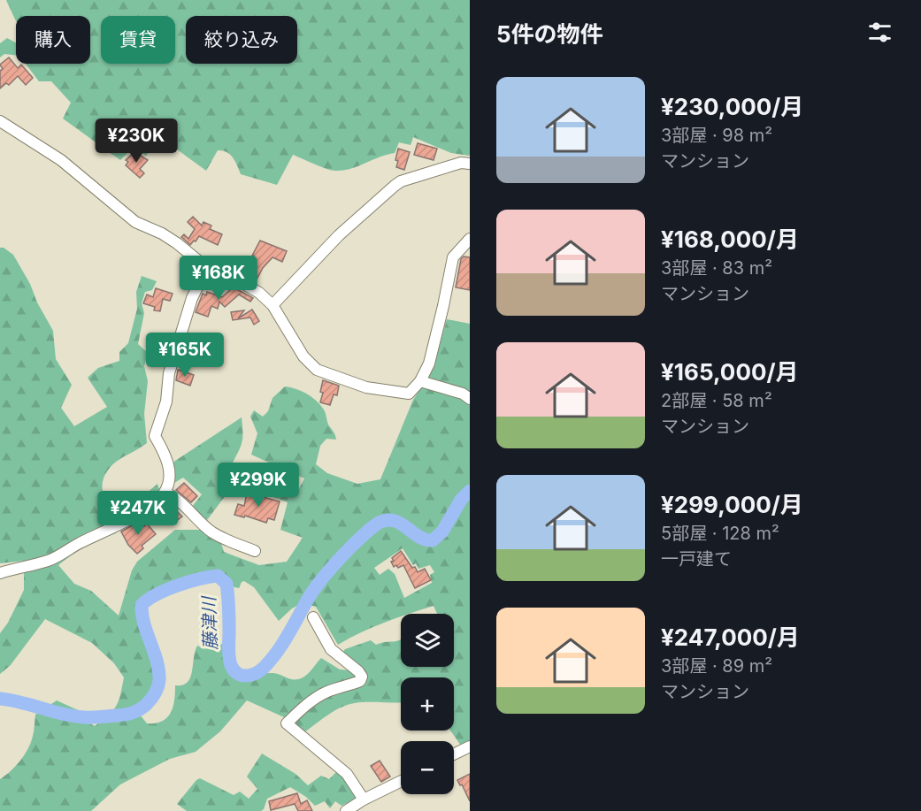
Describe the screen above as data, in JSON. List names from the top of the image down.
{
  "water": ["藤津川"],
  "page": {
    "heading": "5件の物件",
    "chip": ["購入", "賃貸", "絞り込み"],
    "list": [
      {
        "name": "¥230,000/月",
        "note": "3部屋 · 98 m² · マンション"
      },
      {
        "name": "¥168,000/月",
        "note": "3部屋 · 83 m² · マンション"
      },
      {
        "name": "¥165,000/月",
        "note": "2部屋 · 58 m² · マンション"
      },
      {
        "name": "¥299,000/月",
        "note": "5部屋 · 128 m² · 一戸建て"
      },
      {
        "name": "¥247,000/月",
        "note": "3部屋 · 89 m² · マンション"
      }
    ],
    "price": [
      "¥230K",
      "¥168K",
      "¥165K",
      "¥299K",
      "¥247K"
    ],
    "map_buttons": ["+", "−"]
  }
}
